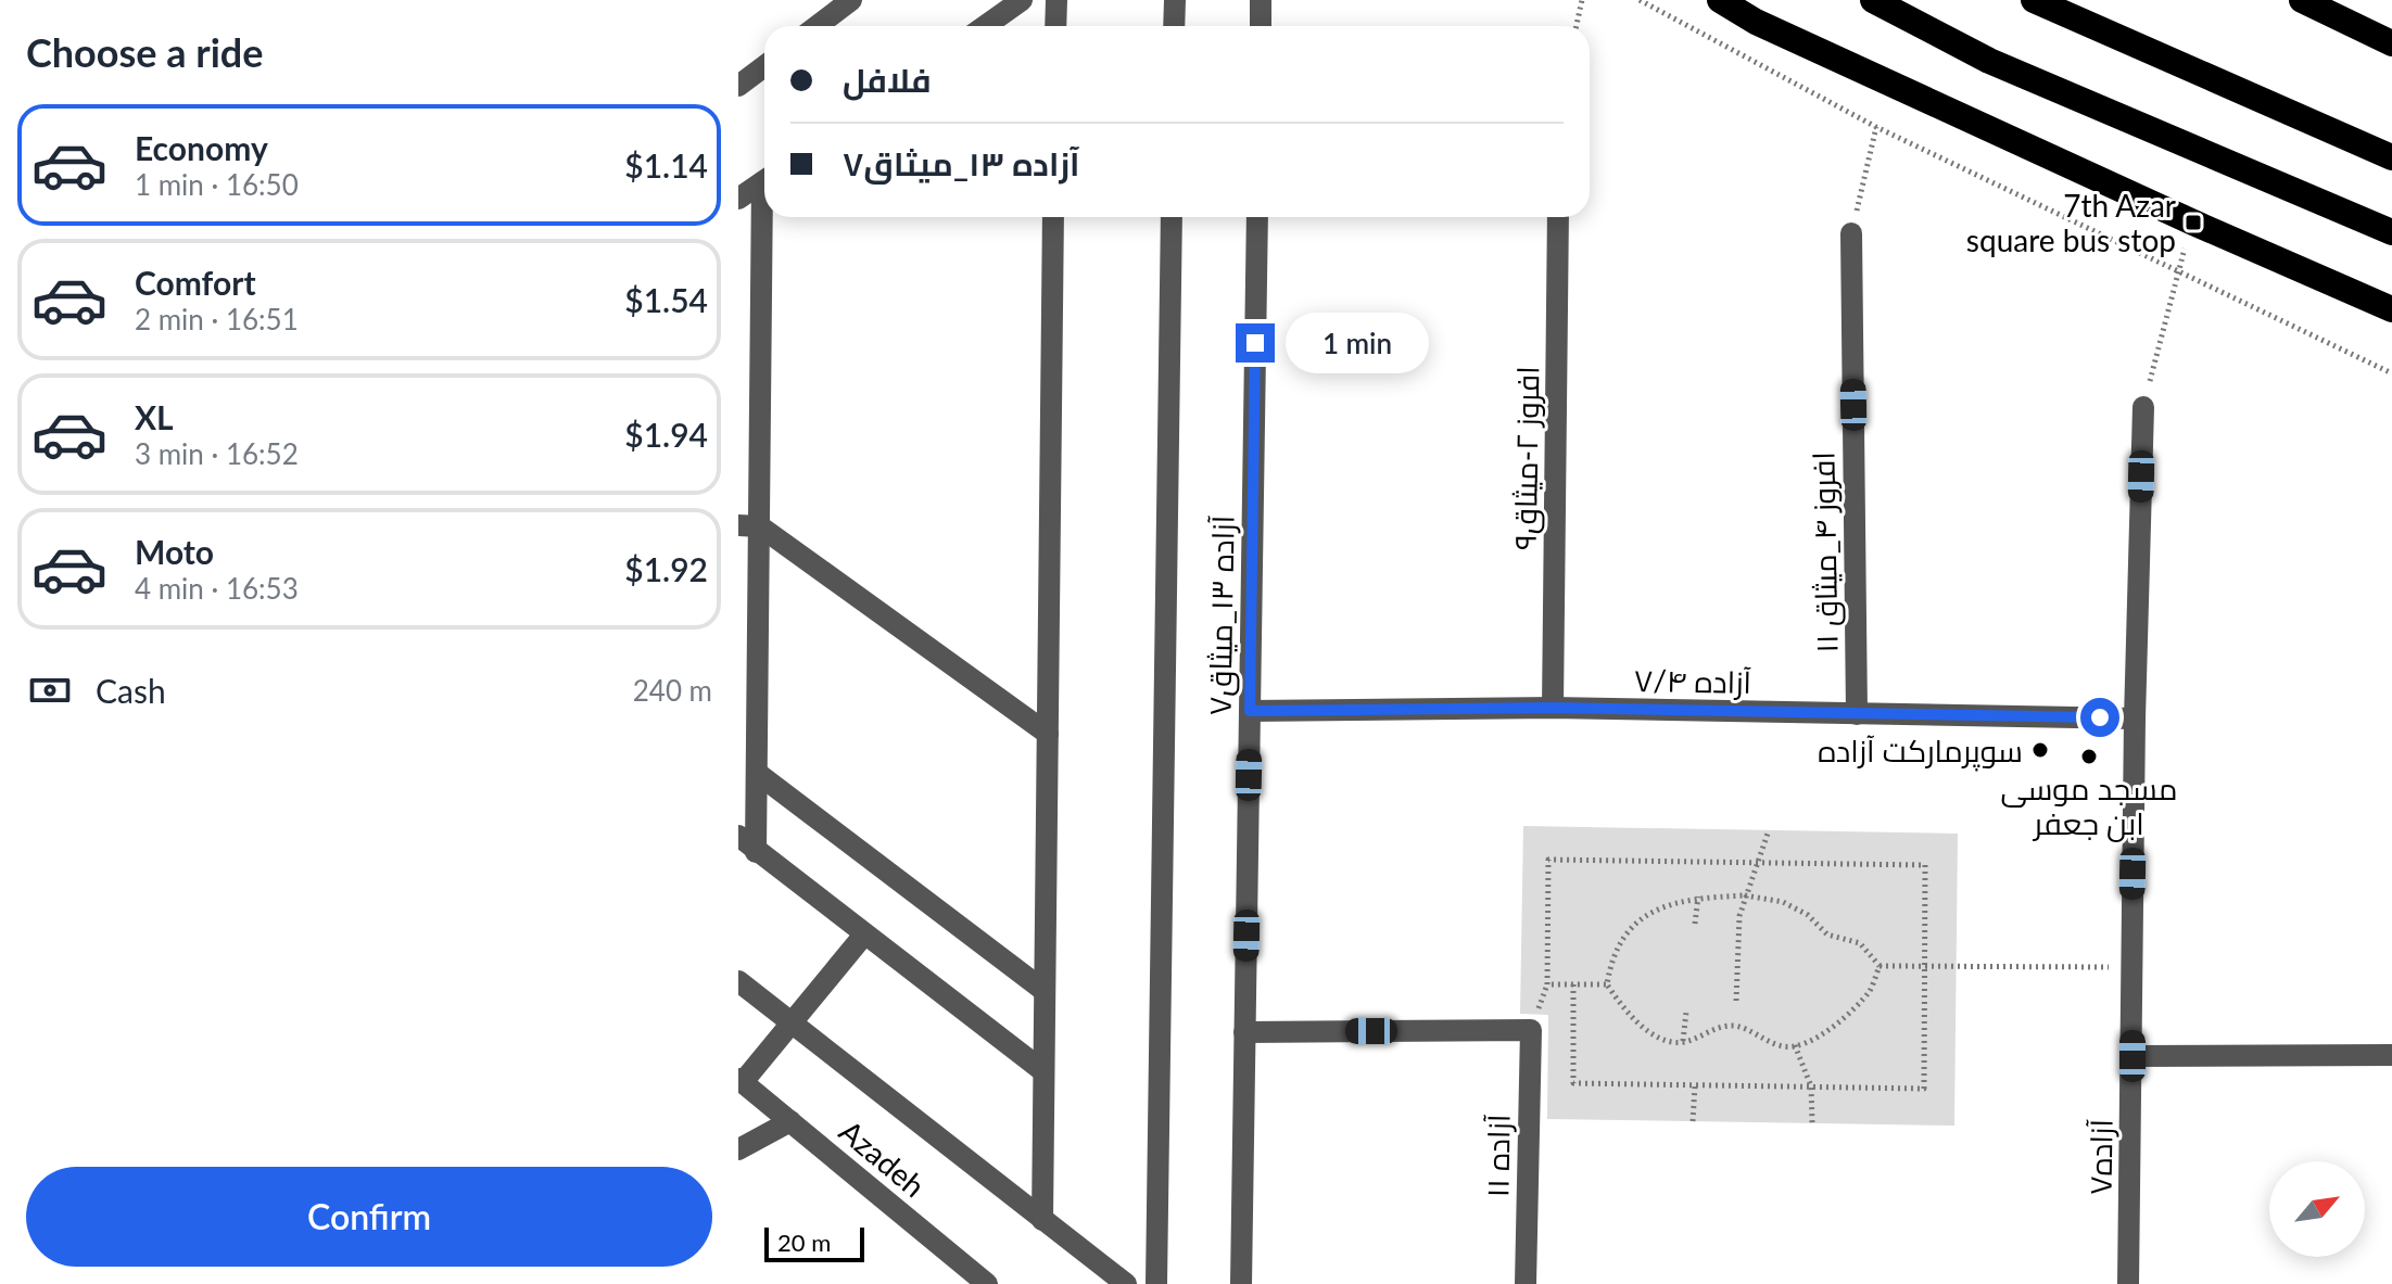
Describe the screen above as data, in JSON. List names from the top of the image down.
{
  "streets": {
    "street": [
      "افروز ۲-میثاق۹",
      "افروز ۴_میثاق ۱۱",
      "آزاده ۱۳_میثاق۷",
      "آزاده ۷/۴",
      "آزاده ۱۱",
      "آزاده۷",
      "Azadeh"
    ]
  },
  "crossings": [
    ["افروز ۲-میثاق۹", "آزاده ۷/۴"],
    ["افروز ۴_میثاق ۱۱", "آزاده ۷/۴"],
    ["آزاده ۱۳_میثاق۷", "آزاده ۷/۴"],
    ["آزاده ۱۳_میثاق۷", "آزاده ۱۱"],
    ["آزاده ۷/۴", "آزاده۷"]
  ],
  "places": {
    "transit": ["7th Azar square bus stop"],
    "other": ["سوپرمارکت آزاده", "مسجد موسی ابن جعفر"]
  },
  "scale_bar": "20 m",
  "north": "top right",
  "page": {
    "heading": "Choose a ride",
    "banner": ["فلافل", "آزاده ۱۳_میثاق۷"],
    "list": [
      {
        "name": "Economy",
        "note": "1 min · 16:50",
        "value": "$1.14"
      },
      {
        "name": "Comfort",
        "note": "2 min · 16:51",
        "value": "$1.54"
      },
      {
        "name": "XL",
        "note": "3 min · 16:52",
        "value": "$1.94"
      },
      {
        "name": "Moto",
        "note": "4 min · 16:53",
        "value": "$1.92"
      }
    ],
    "bubble": "1 min",
    "pay": ["Cash", "240 m"],
    "buttons": "Confirm",
    "scale": "20 m"
  }
}
